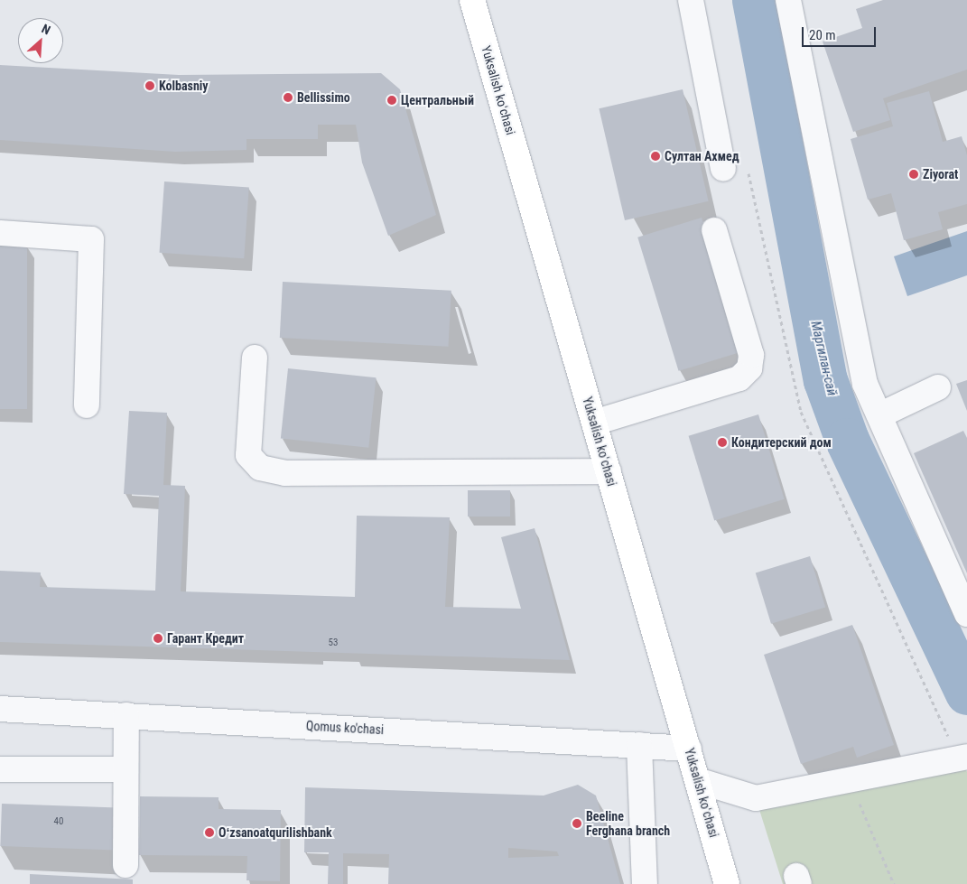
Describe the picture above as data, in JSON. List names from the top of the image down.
{
  "streets": {
    "main road": ["Yuksalish koʻchasi"],
    "street": ["Qomus ko'chasi"]
  },
  "crossings": [
    ["Yuksalish koʻchasi", "Qomus ko'chasi"]
  ],
  "water": ["Маргилан-сай"],
  "places": [
    "Kolbasniy",
    "Bellissimo",
    "Центральный",
    "Султан Ахмед",
    "Ziyorat",
    "Кондитерский дом",
    "Гарант Кредит",
    "Beeline Ferghana branch",
    "Oʻzsanoatqurilishbank"
  ],
  "house_numbers": ["53", "40"],
  "scale_bar": "20 m",
  "north": "top right"
}
